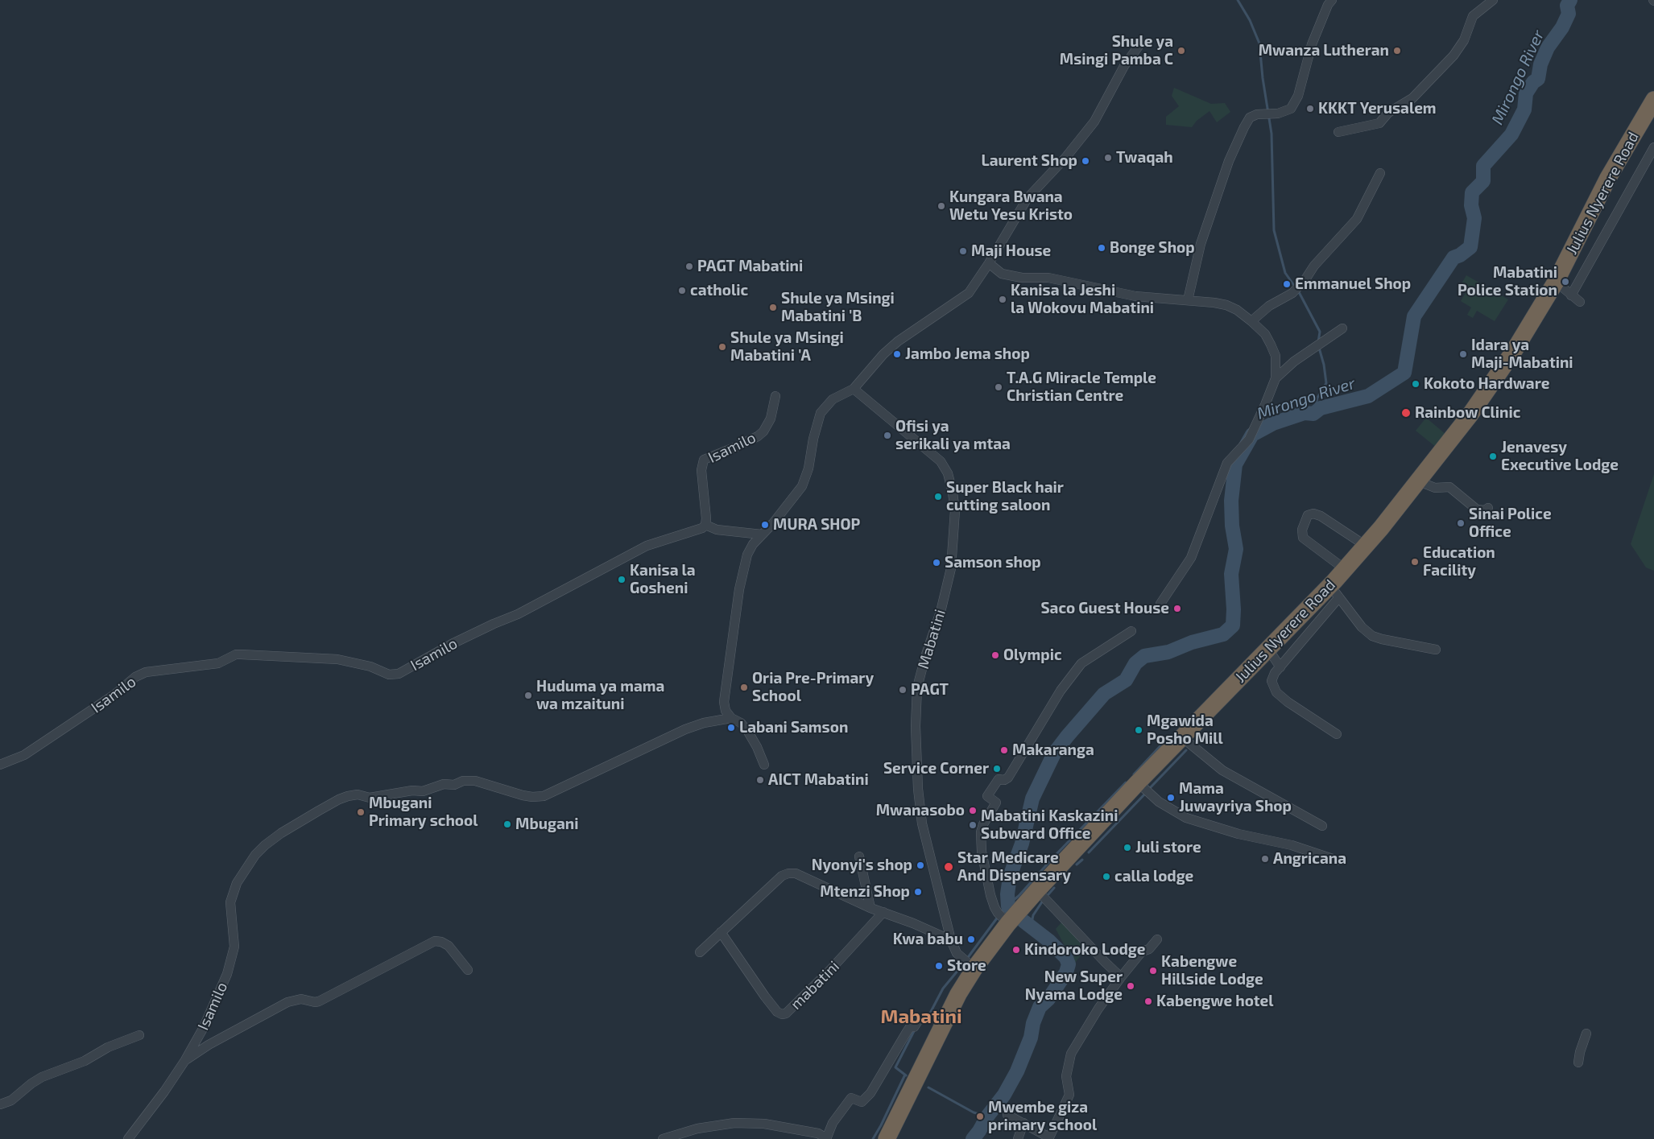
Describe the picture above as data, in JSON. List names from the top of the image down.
{
  "streets": {
    "highway": ["Julius Nyerere Road"],
    "street": ["Isamilo", "Mabatini", "mabatini"]
  },
  "crossings": [
    ["Julius Nyerere Road", "Mabatini"]
  ],
  "districts": ["Mabatini"],
  "water": ["Mirongo River"],
  "places": [
    "Shule ya Msingi Pamba C",
    "Mwanza Lutheran",
    "KKKT Yerusalem",
    "Twaqah",
    "Laurent Shop",
    "Kungara Bwana Wetu Yesu Kristo",
    "Bonge Shop",
    "Maji House",
    "PAGT Mabatini",
    "Mabatini Police Station",
    "Emmanuel Shop",
    "catholic",
    "Kanisa la Jeshi la Wokovu Mabatini",
    "Shule ya Msingi Mabatini 'B",
    "Shule ya Msingi Mabatini 'A",
    "Jambo Jema shop",
    "Idara ya Maji-Mabatini",
    "Kokoto Hardware",
    "T.A.G Miracle Temple Christian Centre",
    "Rainbow Clinic",
    "Ofisi ya serikali ya mtaa",
    "Jenavesy Executive Lodge",
    "Super Black hair cutting saloon",
    "Sinai Police Office",
    "MURA SHOP",
    "Education Facility",
    "Samson shop",
    "Kanisa la Gosheni",
    "Saco Guest House",
    "Olympic",
    "Oria Pre-Primary School",
    "PAGT",
    "Huduma ya mama wa mzaituni",
    "Labani Samson",
    "Mgawida Posho Mill",
    "Makaranga",
    "Service Corner",
    "AICT Mabatini",
    "Mama Juwayriya Shop",
    "Mwanasobo",
    "Mbugani Primary school",
    "Mbugani",
    "Mabatini Kaskazini Subward Office",
    "Juli store",
    "Angricana",
    "Nyonyi's shop",
    "Star Medicare And Dispensary",
    "calla lodge",
    "Mtenzi Shop",
    "Kwa babu",
    "Kindoroko Lodge",
    "Store",
    "Kabengwe Hillside Lodge",
    "New Super Nyama Lodge",
    "Kabengwe hotel",
    "Mwembe giza primary school"
  ]
}
